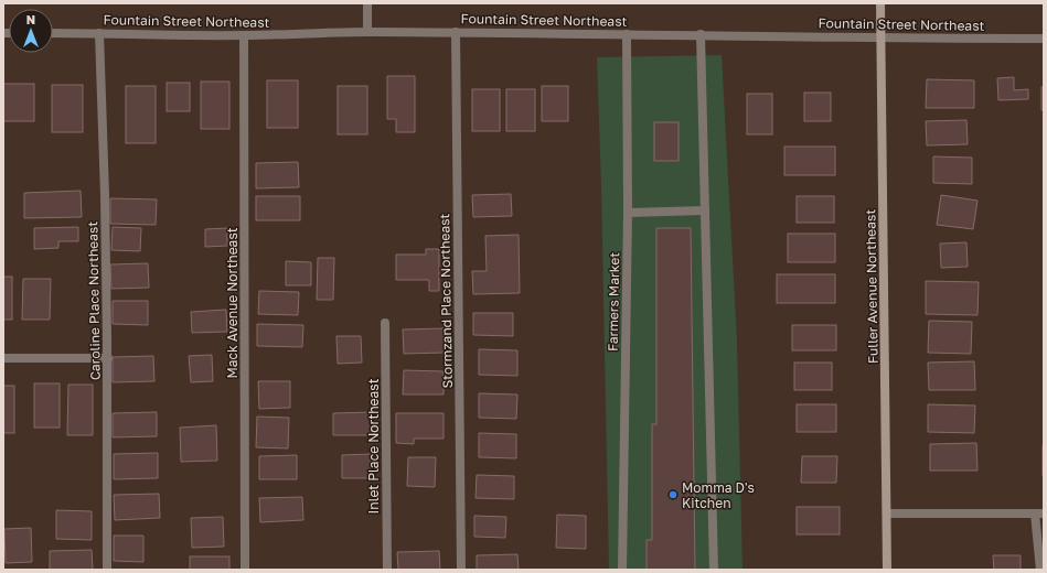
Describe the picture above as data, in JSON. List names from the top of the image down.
{
  "streets": {
    "main road": ["Fuller Avenue Northeast"],
    "street": [
      "Fountain Street Northeast",
      "Caroline Place Northeast",
      "Stormzand Place Northeast",
      "Farmers Market",
      "Mack Avenue Northeast",
      "Inlet Place Northeast"
    ]
  },
  "crossings": [
    ["Fountain Street Northeast", "Fuller Avenue Northeast"],
    ["Fountain Street Northeast", "Caroline Place Northeast"],
    ["Fountain Street Northeast", "Stormzand Place Northeast"],
    ["Fountain Street Northeast", "Farmers Market"],
    ["Fountain Street Northeast", "Mack Avenue Northeast"]
  ],
  "places": ["Momma D's Kitchen"],
  "north": "top"
}
